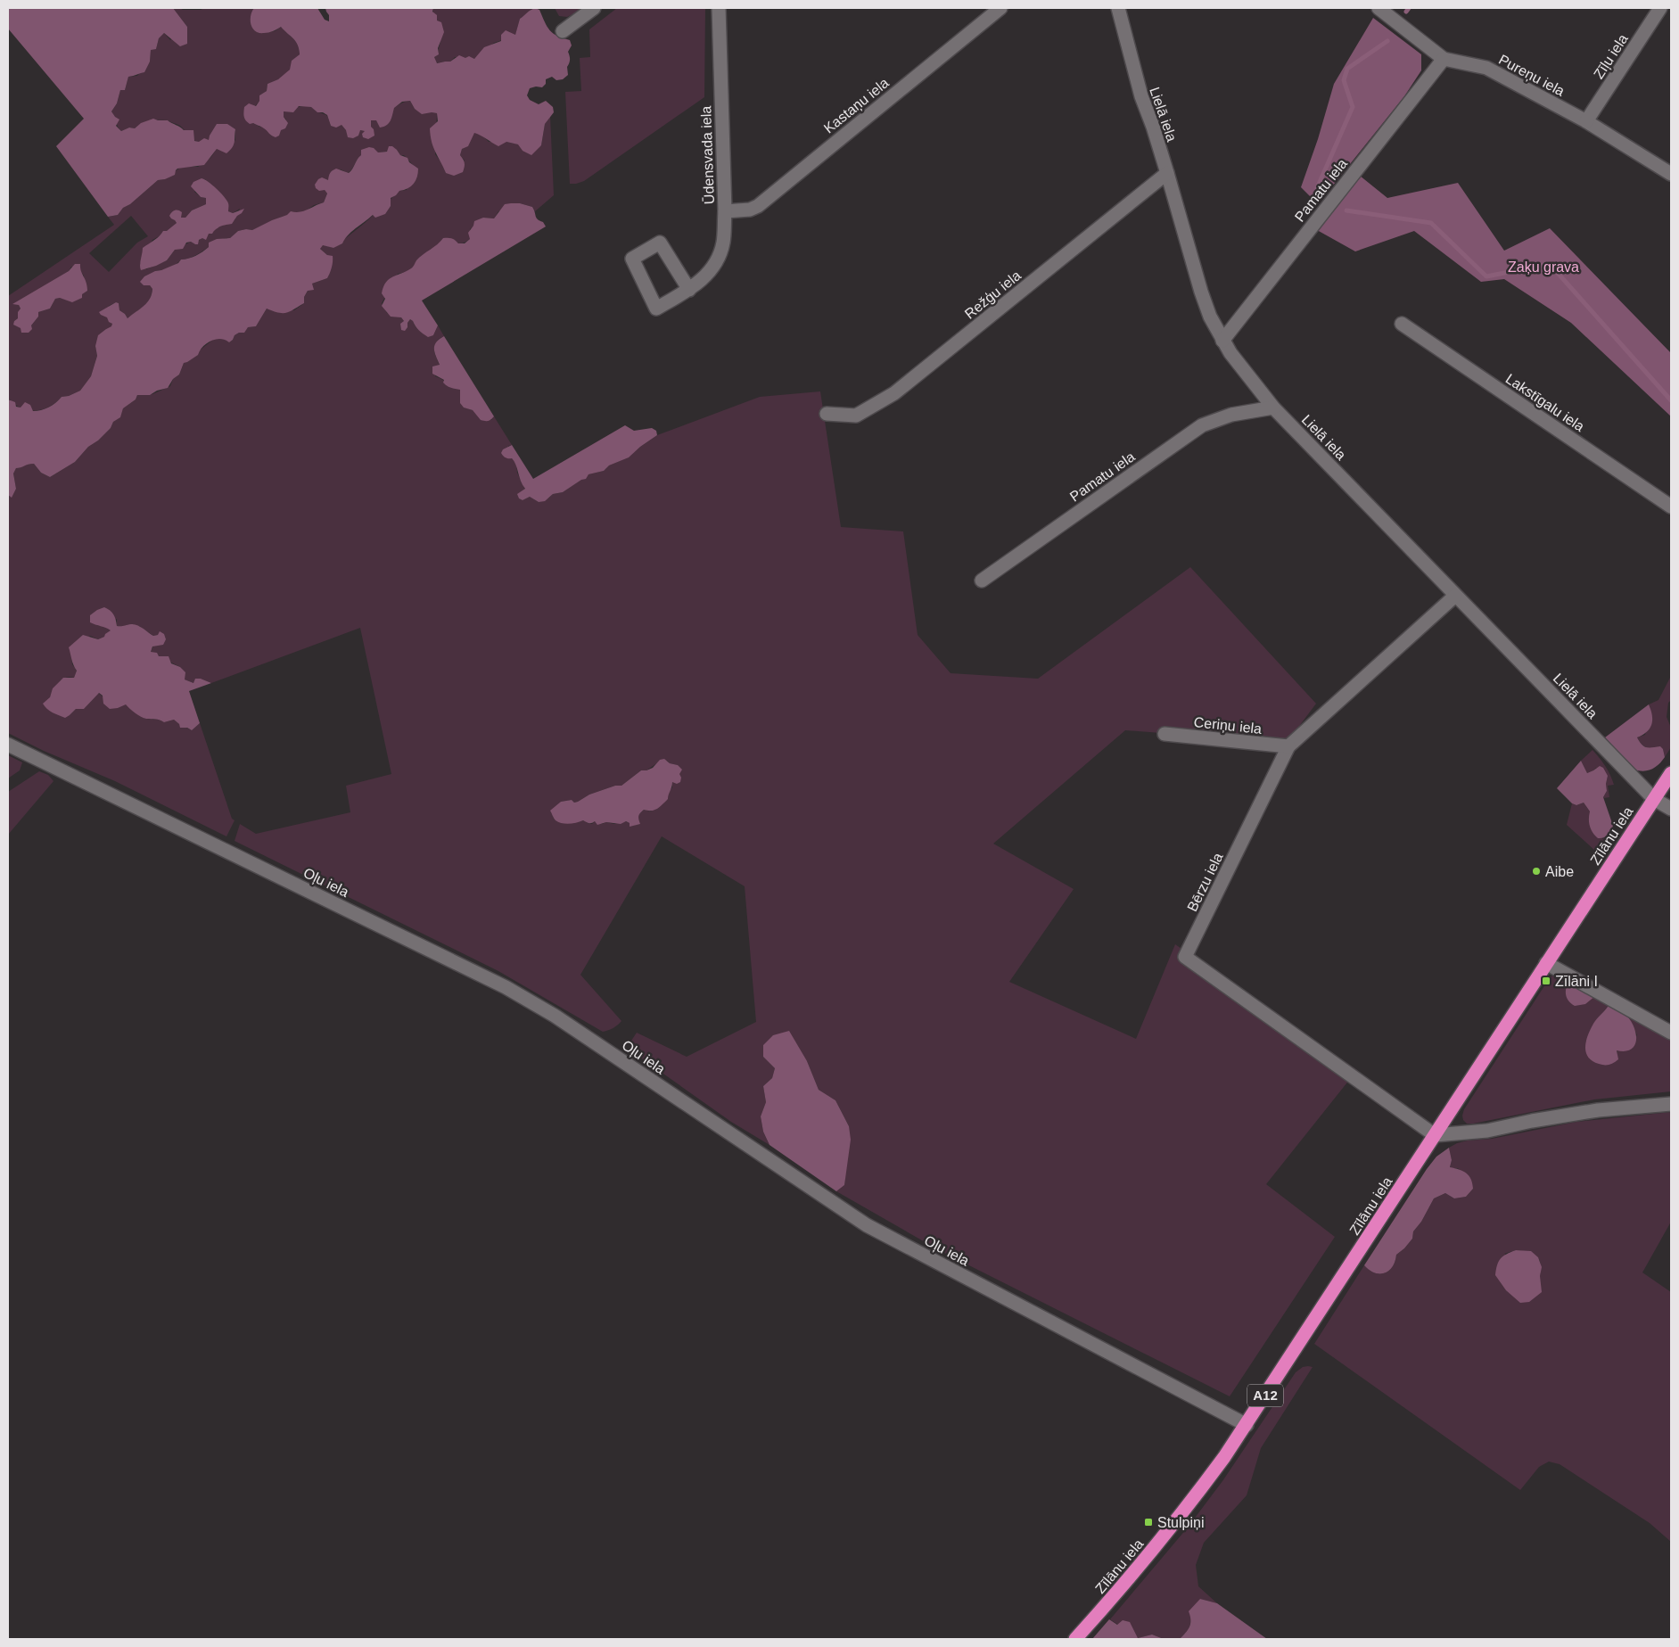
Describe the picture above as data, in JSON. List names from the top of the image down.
{
  "streets": {
    "highway": ["Zīlānu iela", "A12"],
    "street": [
      "Zīļu iela",
      "Pureņu iela",
      "Kastaņu iela",
      "Lielā iela",
      "Ūdensvada iela",
      "Pamatu iela",
      "Režģu iela",
      "Lakstīgalu iela",
      "Ceriņu iela",
      "Oļu iela",
      "Bērzu iela"
    ]
  },
  "crossings": [
    ["Zīļu iela", "Pureņu iela"],
    ["Pureņu iela", "Pamatu iela"],
    ["Kastaņu iela", "Ūdensvada iela"],
    ["Lielā iela", "Pamatu iela"],
    ["Lielā iela", "Režģu iela"],
    ["Lielā iela", "Zīlānu iela"],
    ["Lielā iela", "Bērzu iela"],
    ["Ceriņu iela", "Bērzu iela"],
    ["Zīlānu iela", "Oļu iela"],
    ["Zīlānu iela", "Bērzu iela"]
  ],
  "parks": ["Zaķu grava"],
  "places": {
    "other": ["Aibe"],
    "transit": ["Zīlāni I", "Stulpiņi"]
  }
}
